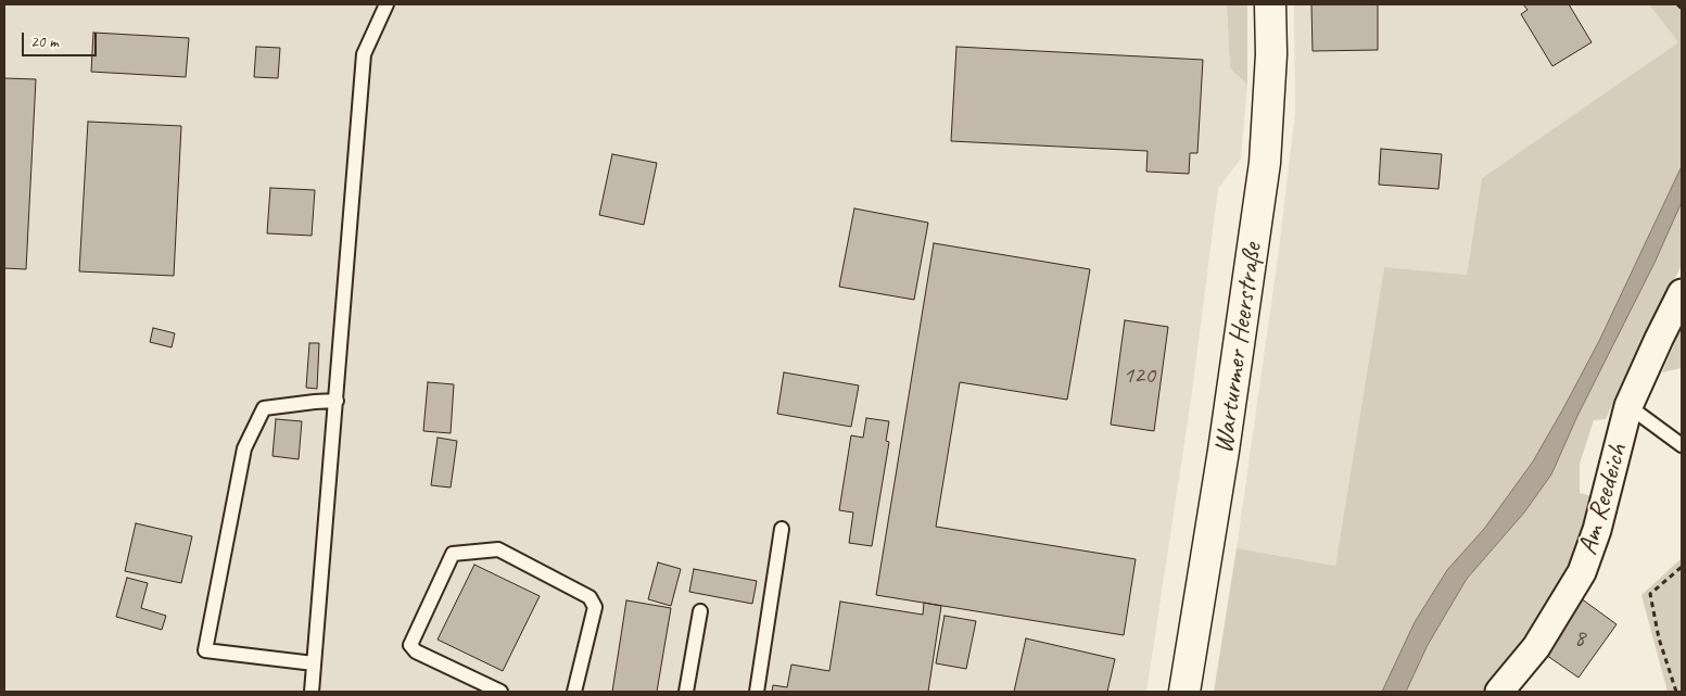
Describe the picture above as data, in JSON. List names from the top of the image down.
{
  "streets": {
    "street": ["Warturmer Heerstraße", "Am Reedeich"]
  },
  "house_numbers": ["120", "8"],
  "scale_bar": "20 m"
}
